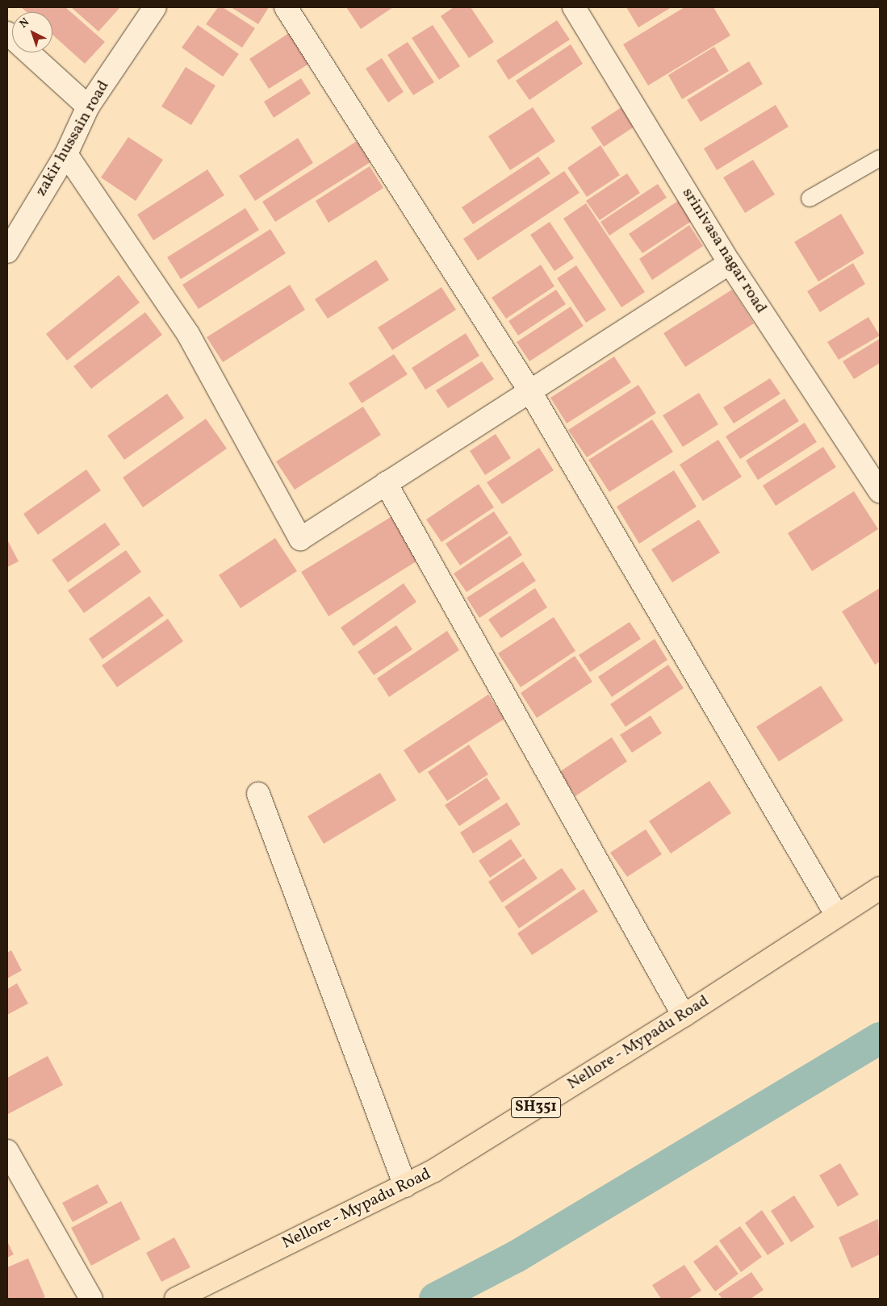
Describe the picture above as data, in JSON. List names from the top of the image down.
{
  "streets": {
    "main road": ["Nellore - Mypadu Road", "SH351"],
    "street": ["zakir hussain road", "srinivasa nagar road"]
  },
  "north": "top left"
}
